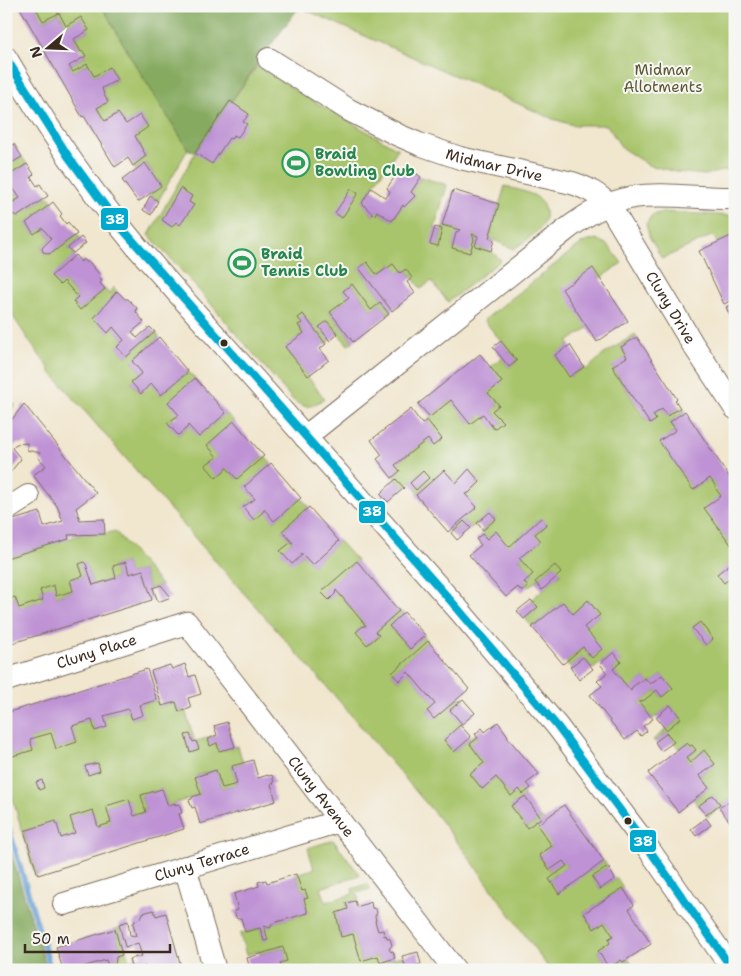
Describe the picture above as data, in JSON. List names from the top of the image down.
{
  "streets": {
    "street": [
      "Midmar Drive",
      "Cluny Drive",
      "Cluny Place",
      "Cluny Avenue",
      "Cluny Terrace"
    ]
  },
  "crossings": [
    ["Midmar Drive", "Cluny Drive"],
    ["Cluny Place", "Cluny Avenue"],
    ["Cluny Avenue", "Cluny Terrace"]
  ],
  "parks": ["Midmar Allotments"],
  "places": {
    "sports": ["Braid Bowling Club", "Braid Tennis Club"]
  },
  "lines": ["transit line 38"],
  "scale_bar": "50 m",
  "north": "left"
}
